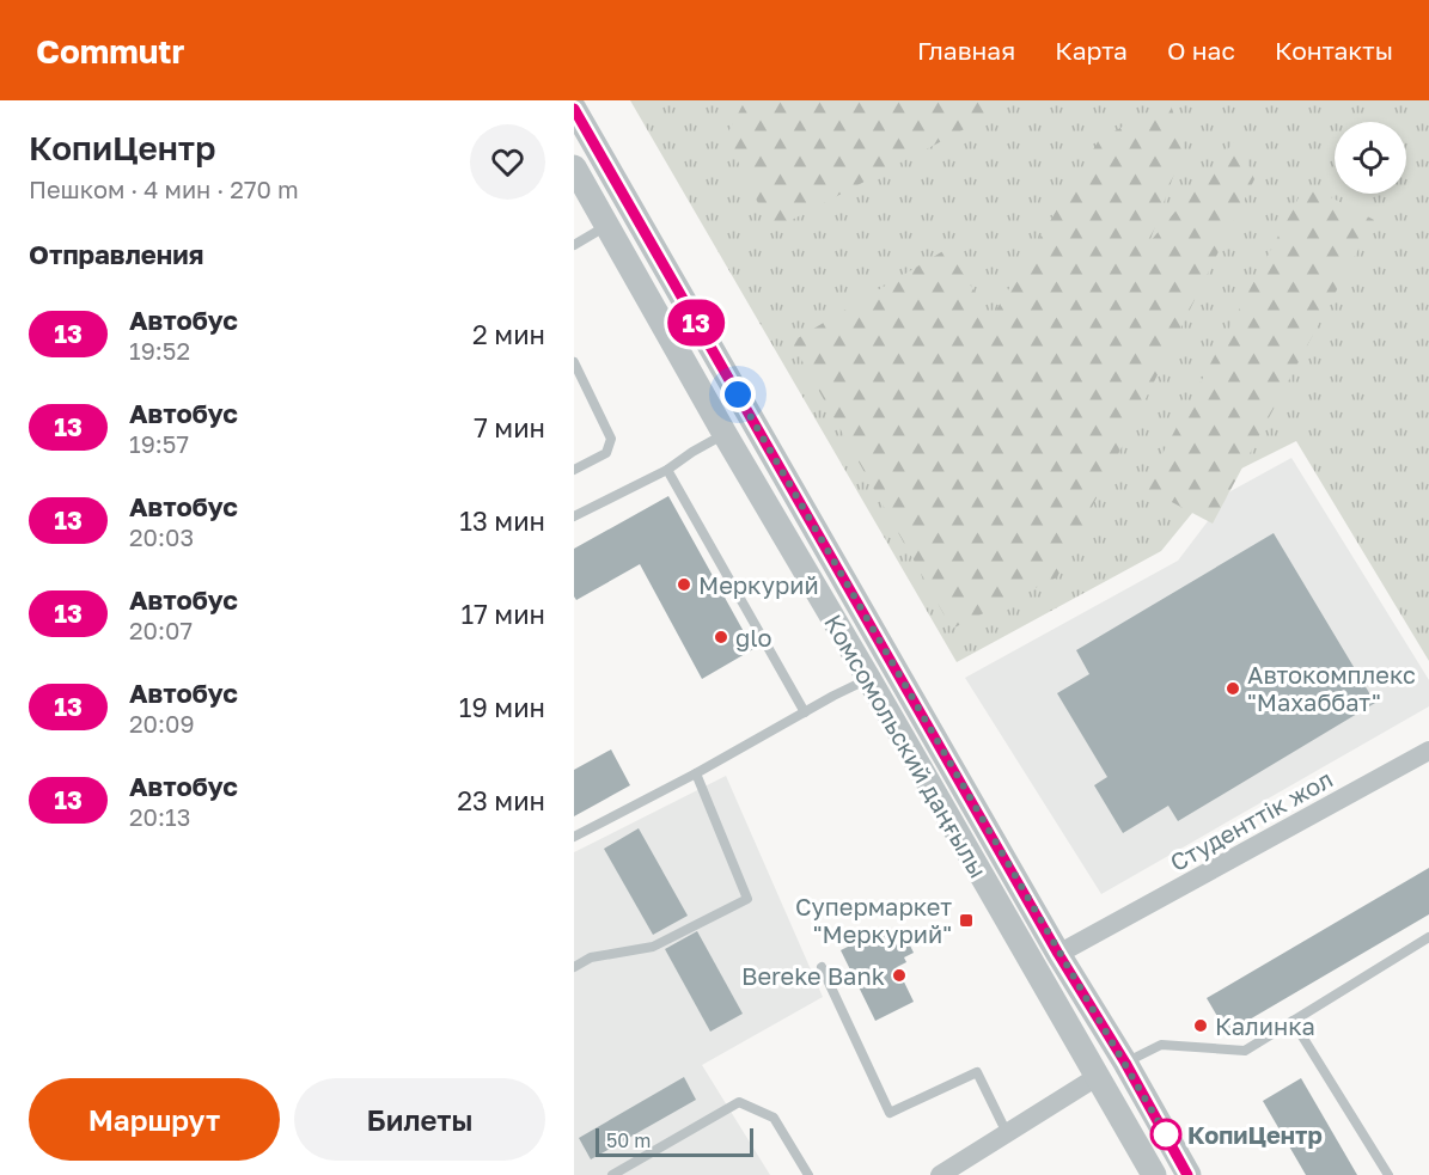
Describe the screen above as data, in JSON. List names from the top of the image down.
{
  "streets": {
    "street": ["Комсомольский даңғылы", "Студенттік жол"]
  },
  "crossings": [
    ["Комсомольский даңғылы", "Студенттік жол"]
  ],
  "places": {
    "other": [
      "Меркурий",
      "glo",
      "Автокомплекс \"Махаббат\"",
      "Bereke Bank",
      "Калинка",
      "КопиЦентр"
    ],
    "transit": ["Супермаркет \"Меркурий\""]
  },
  "lines": ["bus line 13"],
  "scale_bar": "50 m",
  "page": {
    "header": "Commutr",
    "nav": [
      "Главная",
      "Карта",
      "О нас",
      "Контакты"
    ],
    "heading": [
      ["КопиЦентр", "Пешком · 4 мин · 270 m"],
      "Отправления"
    ],
    "on_map": "13",
    "list": [
      {
        "mark": "13",
        "name": "Автобус",
        "note": "19:52",
        "value": "2 мин"
      },
      {
        "mark": "13",
        "name": "Автобус",
        "note": "19:57",
        "value": "7 мин"
      },
      {
        "mark": "13",
        "name": "Автобус",
        "note": "20:03",
        "value": "13 мин"
      },
      {
        "mark": "13",
        "name": "Автобус",
        "note": "20:07",
        "value": "17 мин"
      },
      {
        "mark": "13",
        "name": "Автобус",
        "note": "20:09",
        "value": "19 мин"
      },
      {
        "mark": "13",
        "name": "Автобус",
        "note": "20:13",
        "value": "23 мин"
      }
    ],
    "buttons": ["Маршрут", "Билеты"],
    "scale": "50 m"
  }
}
